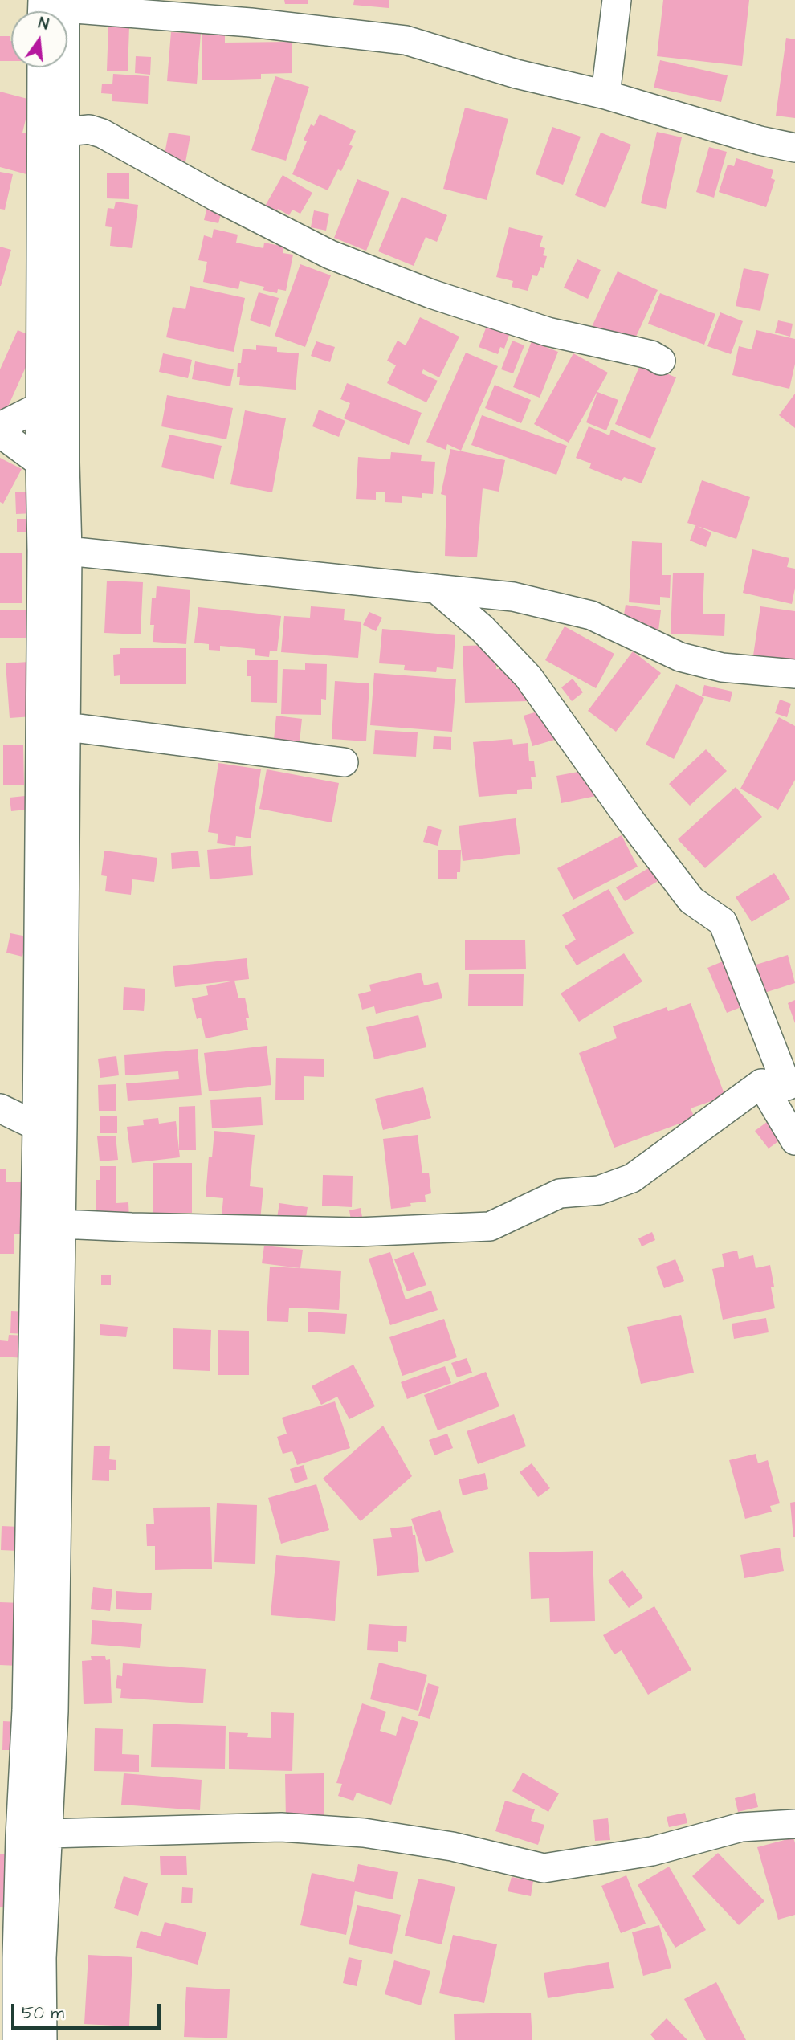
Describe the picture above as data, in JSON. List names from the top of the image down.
{
  "scale_bar": "50 m",
  "north": "top"
}
